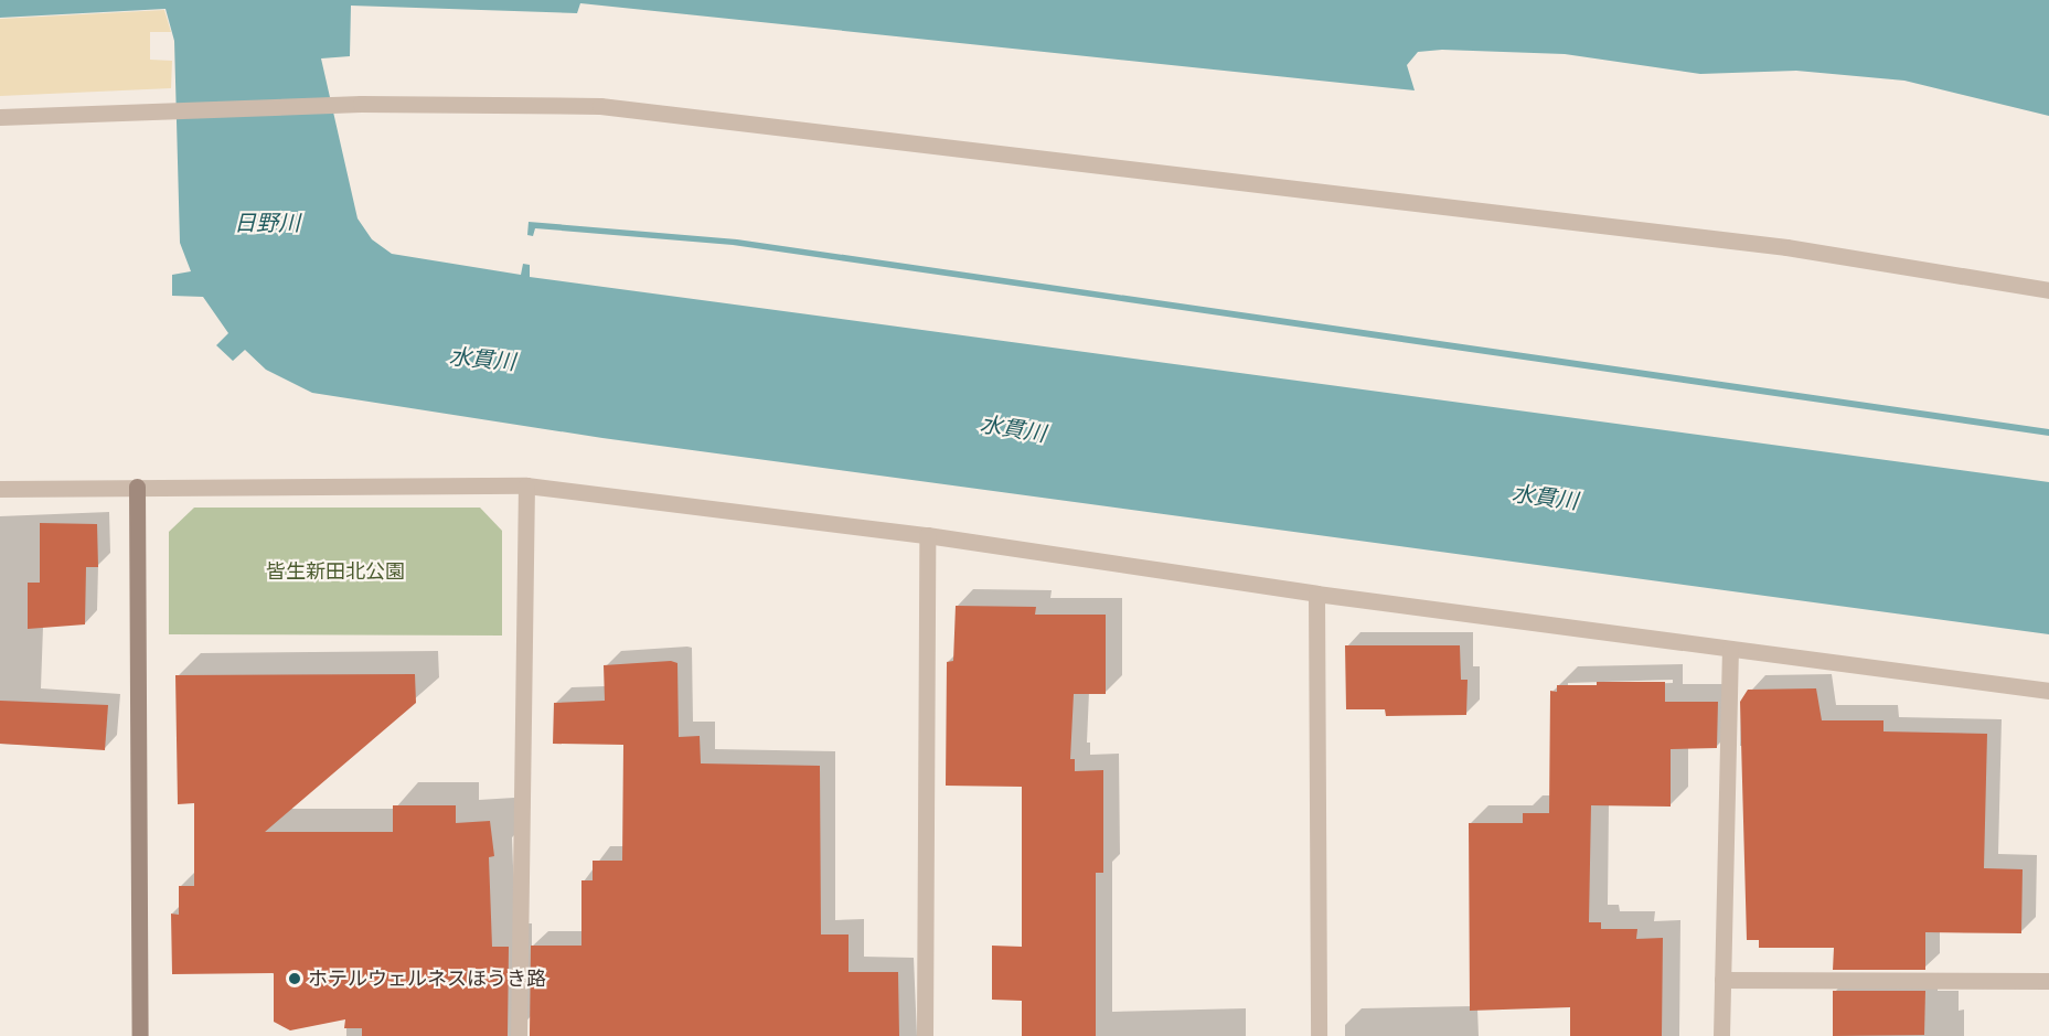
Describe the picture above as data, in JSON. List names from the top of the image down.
{
  "water": ["日野川", "水貫川"],
  "parks": ["皆生新田北公園"],
  "places": ["ホテルウェルネスほうき路"]
}
